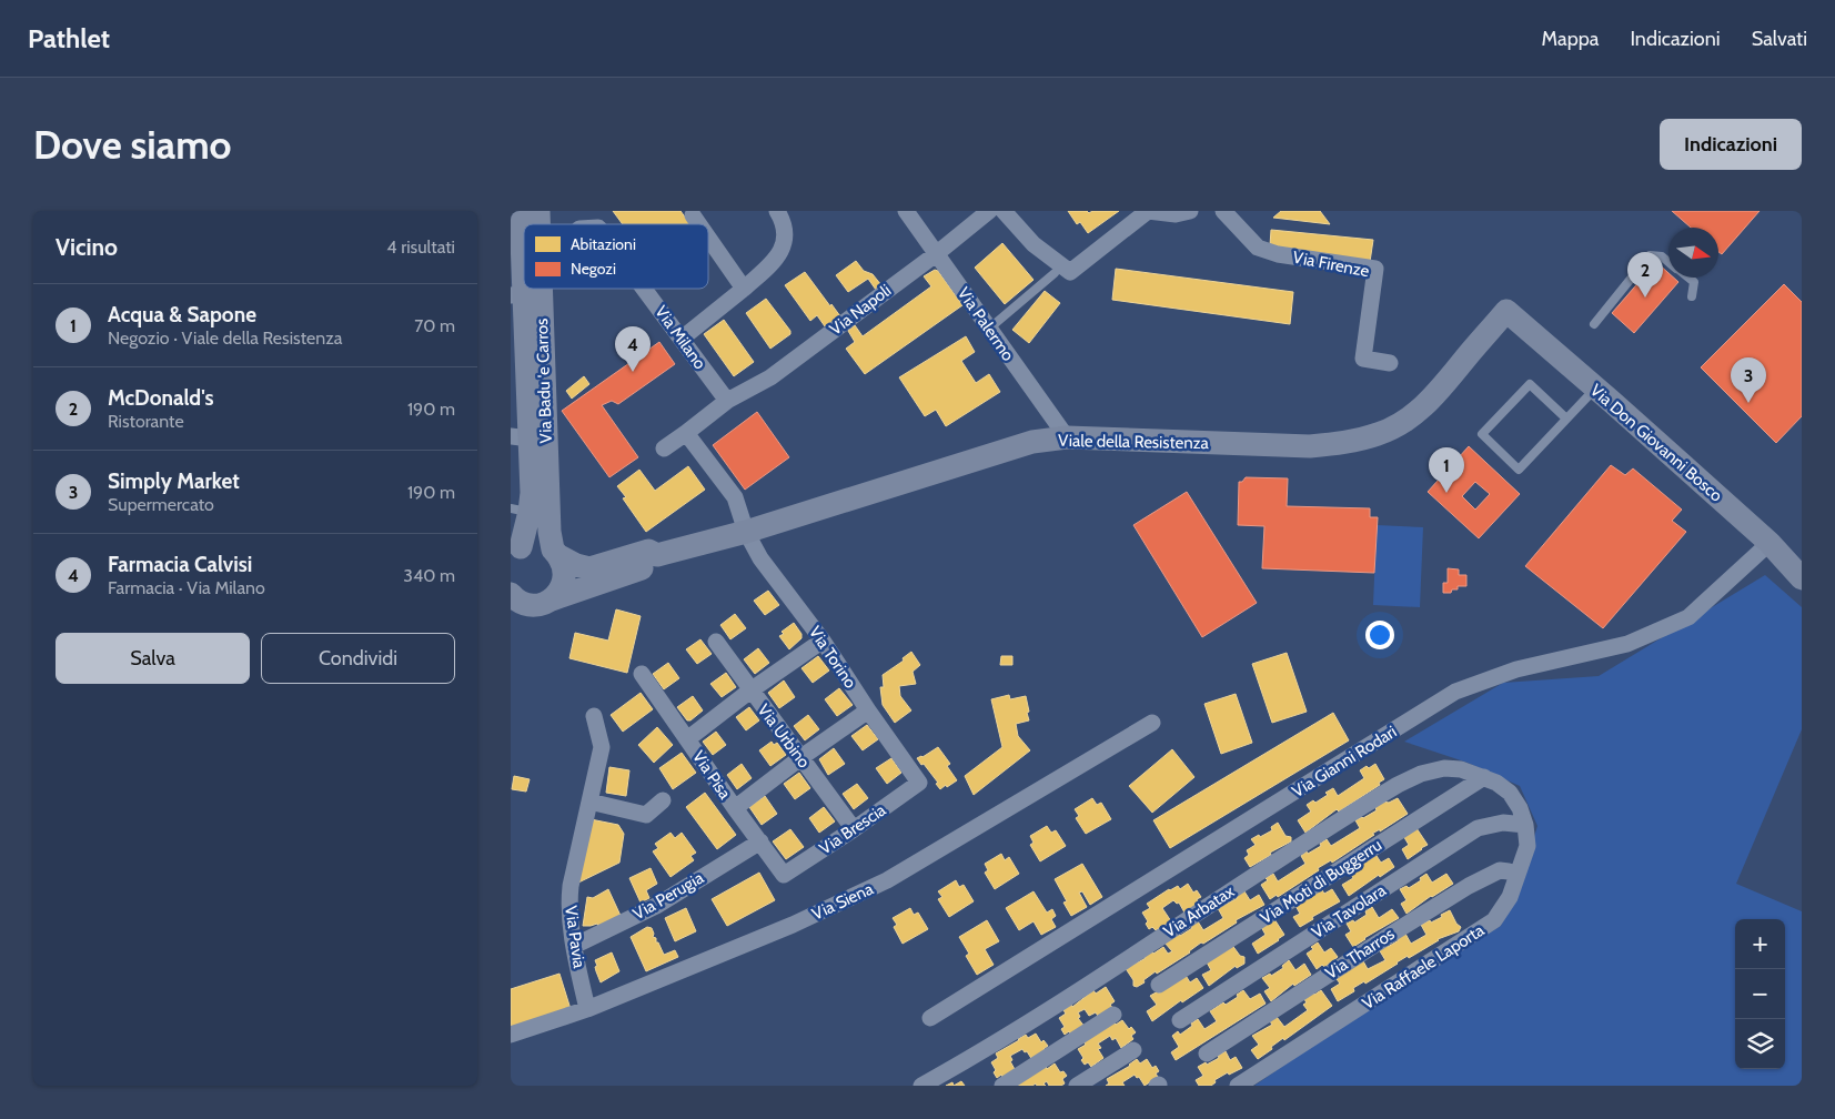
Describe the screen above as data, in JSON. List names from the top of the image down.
{
  "streets": {
    "main road": ["Via Badu 'e Carros", "Viale della Resistenza", "Via Don Giovanni Bosco"],
    "street": [
      "Via Firenze",
      "Via Napoli",
      "Via Palermo",
      "Via Milano",
      "Via Torino",
      "Via Urbino",
      "Via Gianni Rodari",
      "Via Pisa",
      "Via Brescia",
      "Via Moti di Buggerru",
      "Via Perugia",
      "Via Siena",
      "Via Arbatax",
      "Via Tavolara",
      "Via Pavia",
      "Via Tharros",
      "Via Raffaele Laporta"
    ]
  },
  "crossings": [
    ["Via Napoli", "Via Palermo"],
    ["Via Napoli", "Via Milano"],
    ["Via Palermo", "Viale della Resistenza"],
    ["Via Badu 'e Carros", "Viale della Resistenza"],
    ["Viale della Resistenza", "Via Don Giovanni Bosco"],
    ["Viale della Resistenza", "Via Torino"],
    ["Via Don Giovanni Bosco", "Via Gianni Rodari"],
    ["Via Torino", "Via Brescia"],
    ["Via Urbino", "Via Brescia"],
    ["Via Pisa", "Via Brescia"],
    ["Via Pisa", "Via Perugia"],
    ["Via Moti di Buggerru", "Via Arbatax"],
    ["Via Moti di Buggerru", "Via Raffaele Laporta"],
    ["Via Perugia", "Via Pavia"],
    ["Via Siena", "Via Pavia"],
    ["Via Arbatax", "Via Raffaele Laporta"],
    ["Via Tavolara", "Via Raffaele Laporta"],
    ["Via Tharros", "Via Raffaele Laporta"]
  ],
  "legend": ["Abitazioni", "Negozi"],
  "north": "right",
  "page": {
    "header": "Pathlet",
    "nav": ["Mappa", "Indicazioni", "Salvati"],
    "buttons": [
      "Indicazioni",
      ["Salva", "Condividi"]
    ],
    "title": "Dove siamo",
    "heading": ["Vicino", "4 risultati"],
    "pins": [
      "2",
      "4",
      "3",
      "1"
    ],
    "list": [
      {
        "mark": "1",
        "name": "Acqua & Sapone",
        "note": "Negozio · Viale della Resistenza",
        "value": "70 m"
      },
      {
        "mark": "2",
        "name": "McDonald's",
        "note": "Ristorante",
        "value": "190 m"
      },
      {
        "mark": "3",
        "name": "Simply Market",
        "note": "Supermercato",
        "value": "190 m"
      },
      {
        "mark": "4",
        "name": "Farmacia Calvisi",
        "note": "Farmacia · Via Milano",
        "value": "340 m"
      }
    ],
    "map_buttons": ["+", "−"]
  }
}
